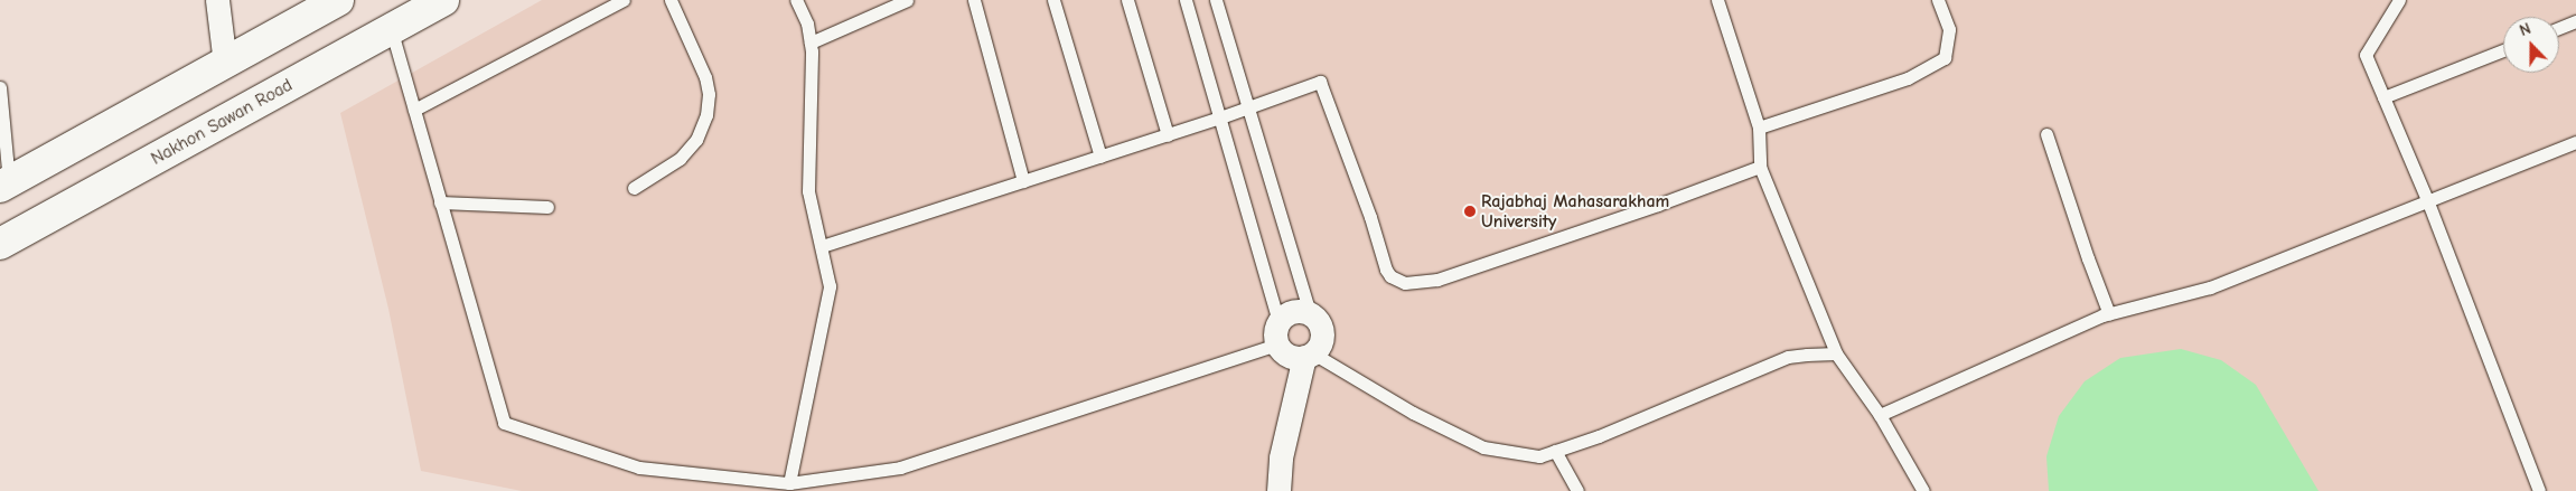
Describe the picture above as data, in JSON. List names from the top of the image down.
{
  "streets": {
    "main road": ["Nakhon Sawan Road"]
  },
  "places": ["Rajabhaj Mahasarakham University"],
  "north": "top"
}
